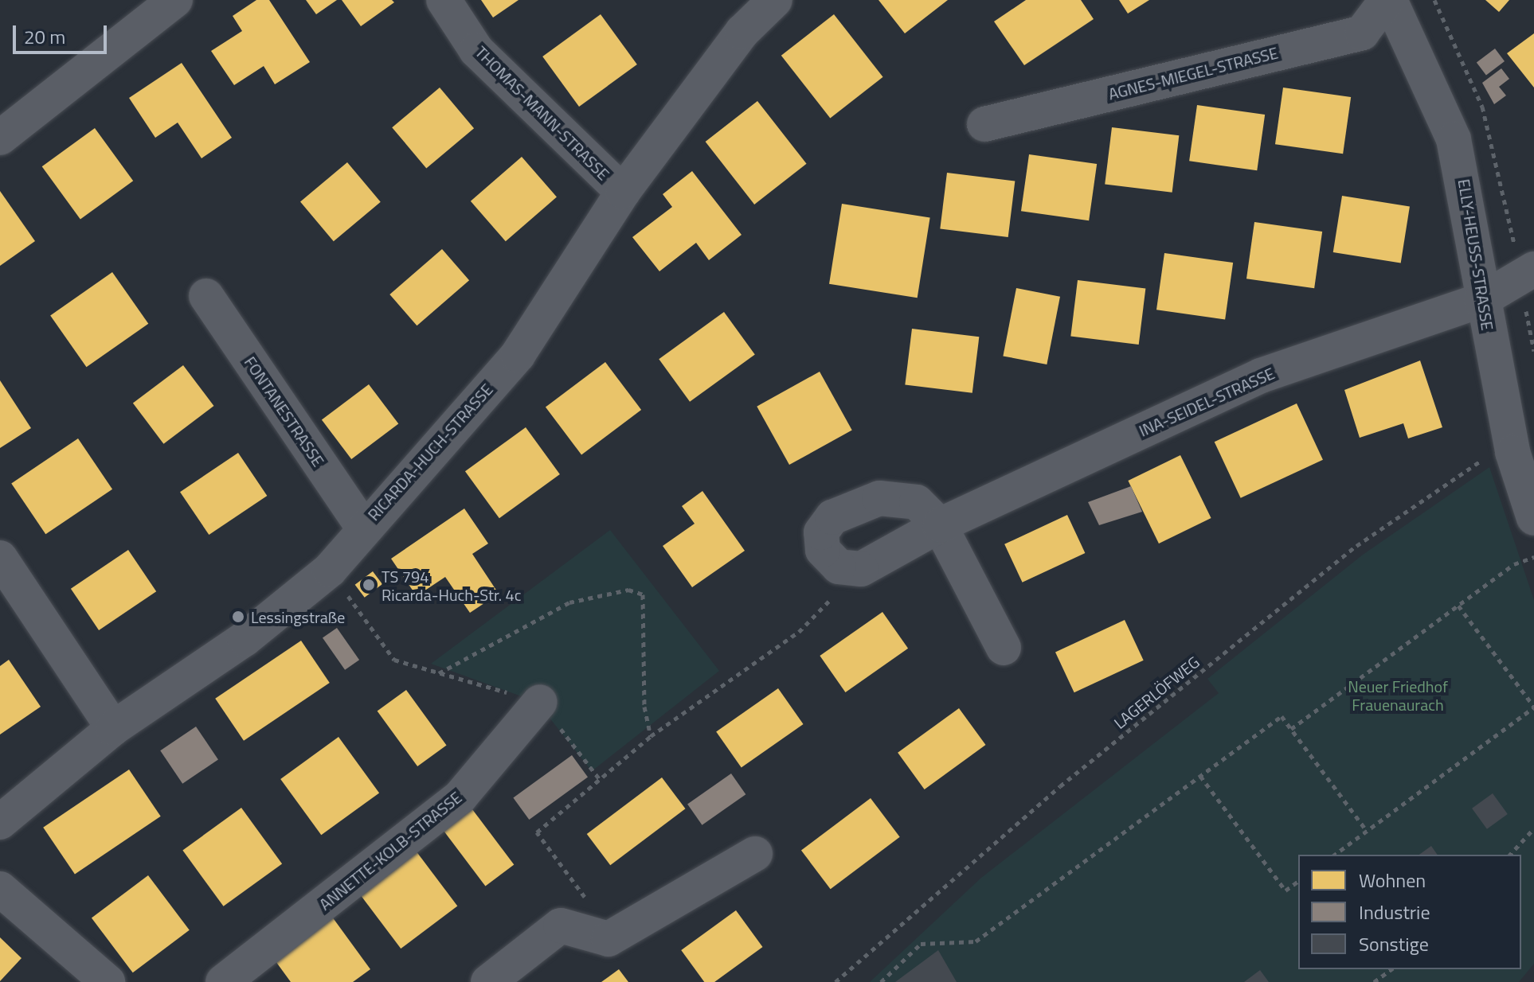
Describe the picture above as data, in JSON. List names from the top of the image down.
{
  "streets": {
    "street": [
      "AGNES-MIEGEL-STRASSE",
      "THOMAS-MANN-STRASSE",
      "ELLY-HEUSS-STRASSE",
      "INA-SEIDEL-STRASSE",
      "FONTANESTRASSE",
      "RICARDA-HUCH-STRASSE",
      "ANNETTE-KOLB-STRASSE"
    ],
    "path": ["LAGERLÖFWEG"]
  },
  "crossings": [
    ["AGNES-MIEGEL-STRASSE", "ELLY-HEUSS-STRASSE"],
    ["THOMAS-MANN-STRASSE", "RICARDA-HUCH-STRASSE"],
    ["ELLY-HEUSS-STRASSE", "INA-SEIDEL-STRASSE"],
    ["ELLY-HEUSS-STRASSE", "LAGERLÖFWEG"],
    ["FONTANESTRASSE", "RICARDA-HUCH-STRASSE"]
  ],
  "parks": ["Neuer Friedhof Frauenaurach"],
  "places": ["TS 794 Ricarda-Huch-Str. 4c", "Lessingstraße"],
  "legend": ["Wohnen", "Industrie", "Sonstige"],
  "scale_bar": "20 m"
}
